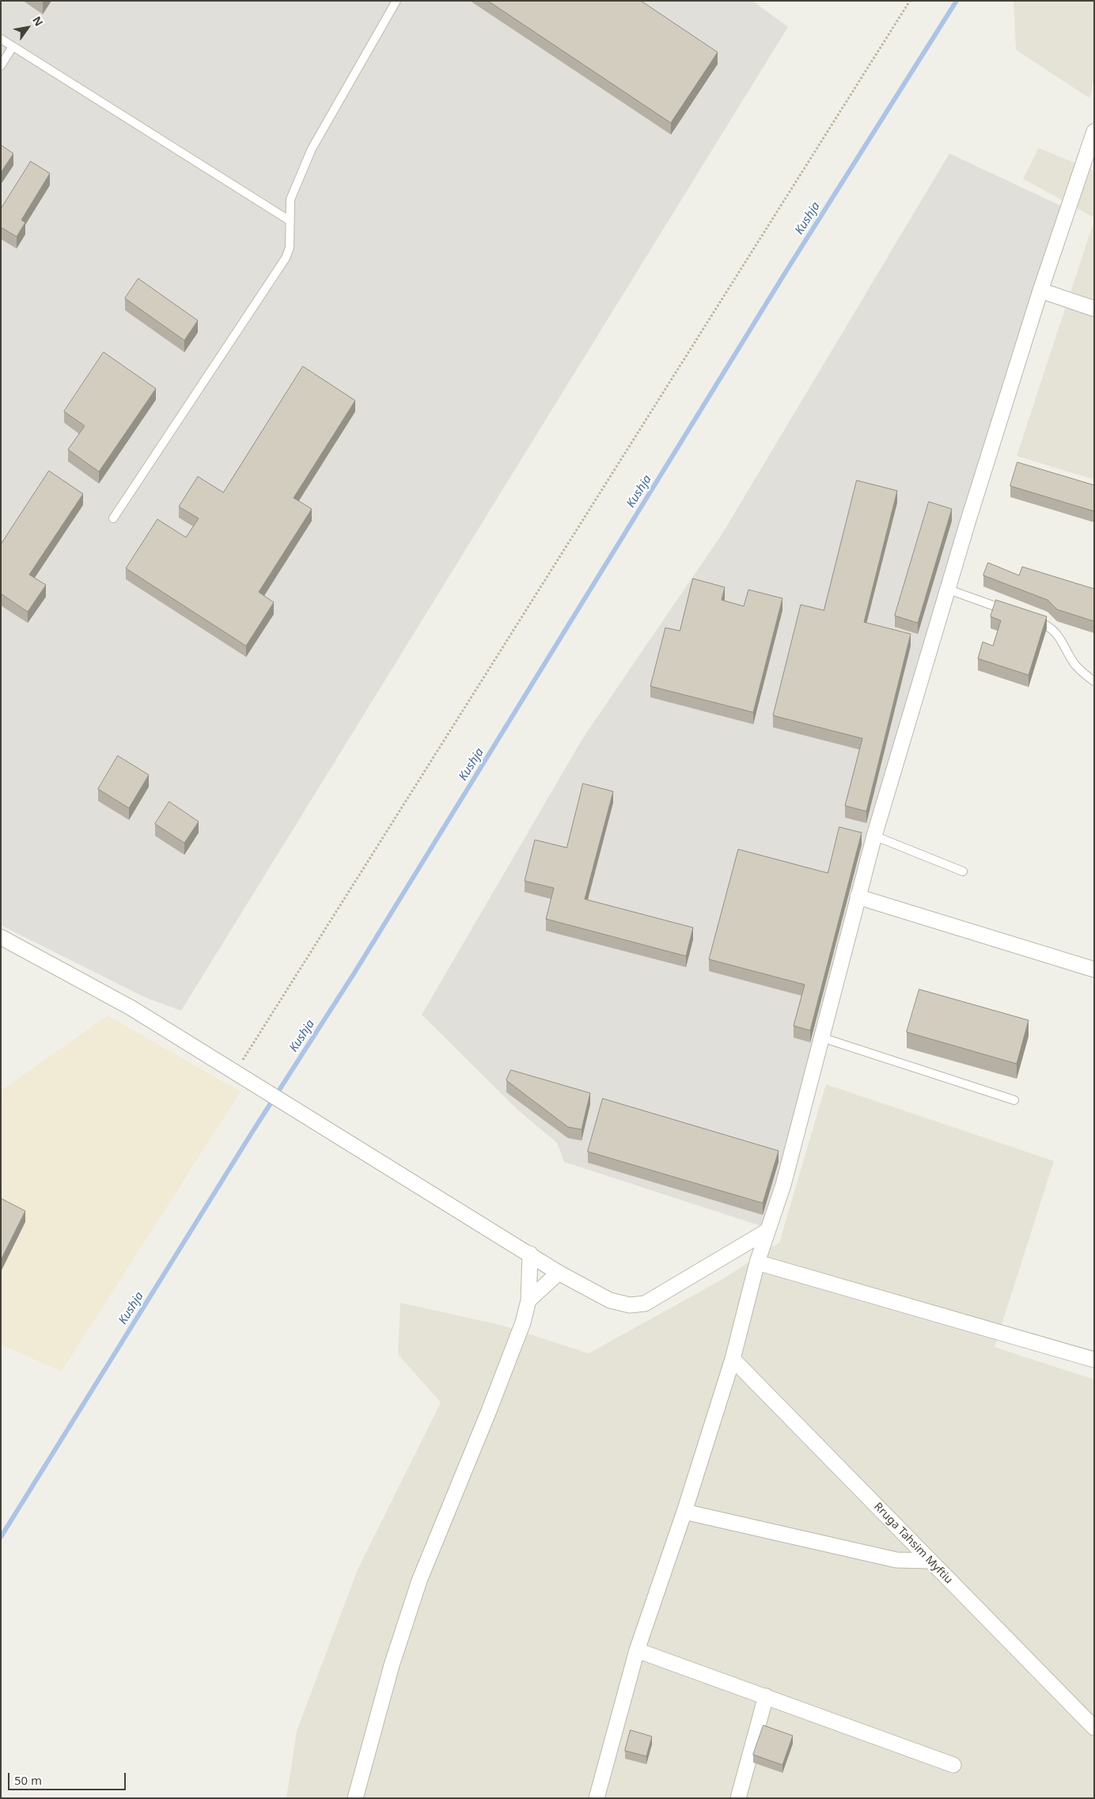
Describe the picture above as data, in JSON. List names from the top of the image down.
{
  "streets": {
    "street": ["Rruga Tahsim Myftiu"]
  },
  "water": ["Kushja"],
  "scale_bar": "50 m",
  "north": "top right"
}
